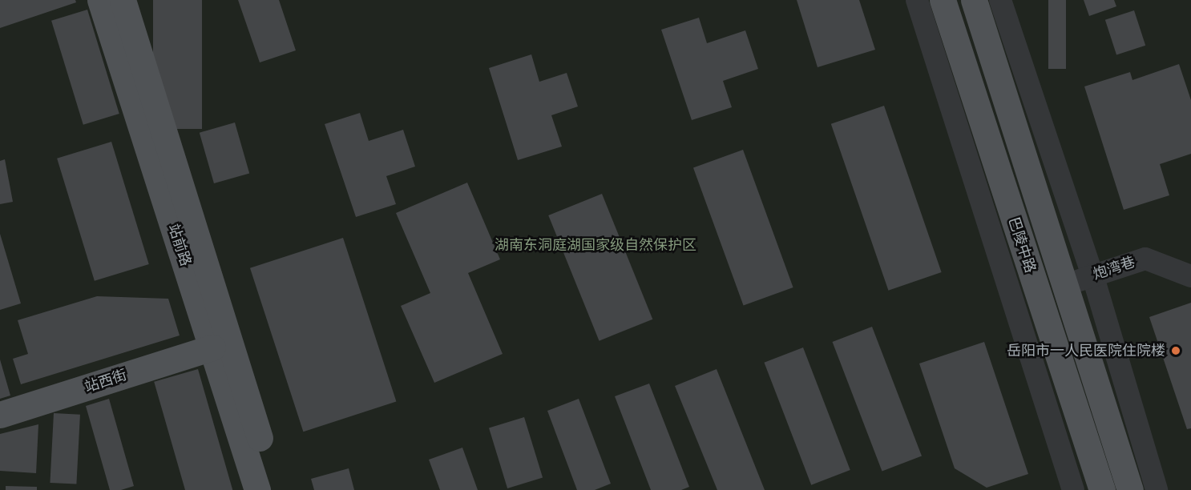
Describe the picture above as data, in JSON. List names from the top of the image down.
{
  "streets": {
    "main road": ["站前路", "巴陵中路", "站西街"],
    "street": ["炮湾巷"]
  },
  "crossings": [
    ["站前路", "站西街"],
    ["巴陵中路", "炮湾巷"]
  ],
  "parks": ["湖南东洞庭湖国家级自然保护区"],
  "places": ["岳阳市一人民医院住院楼"]
}
